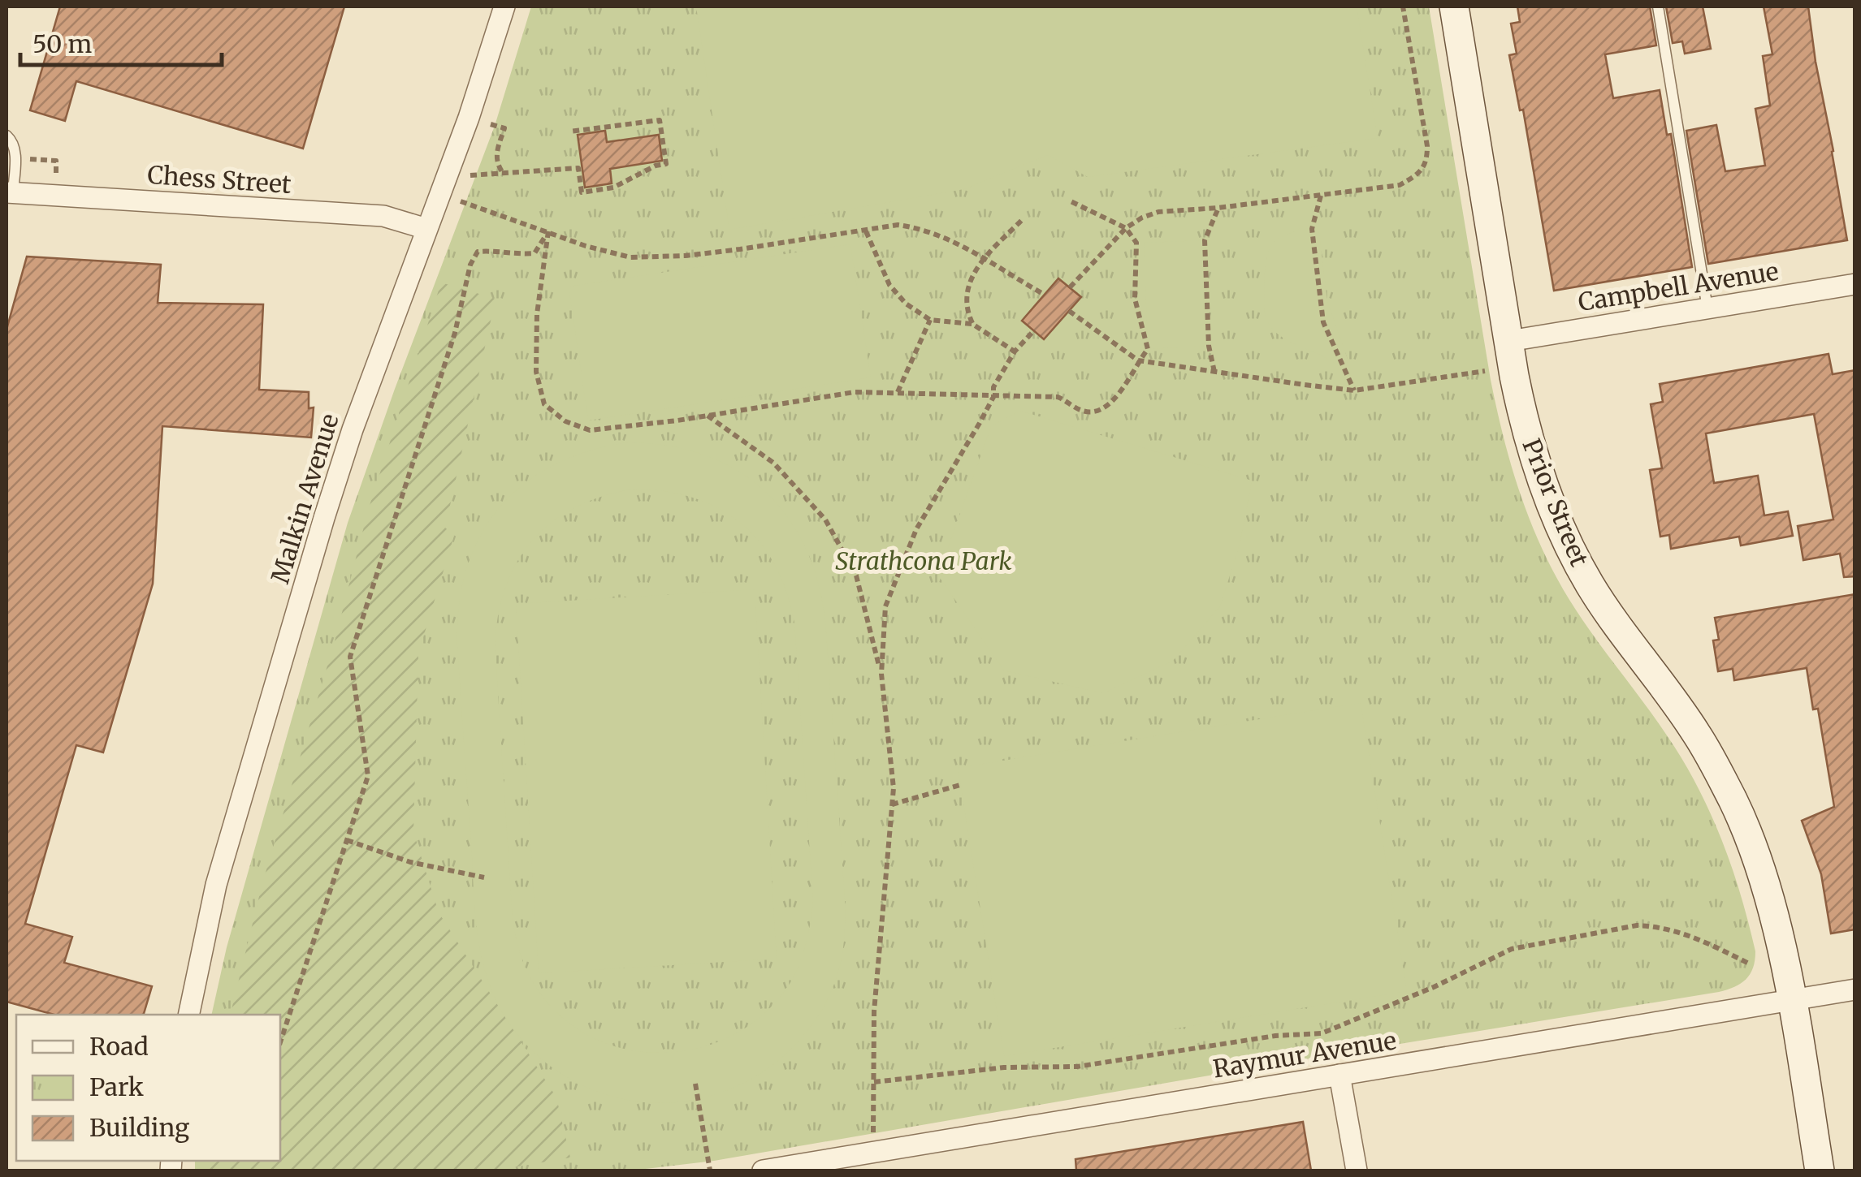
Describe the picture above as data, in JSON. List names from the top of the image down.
{
  "streets": {
    "main road": ["Prior Street"],
    "street": [
      "Chess Street",
      "Campbell Avenue",
      "Malkin Avenue",
      "Raymur Avenue"
    ]
  },
  "crossings": [
    ["Chess Street", "Malkin Avenue"],
    ["Campbell Avenue", "Prior Street"],
    ["Prior Street", "Raymur Avenue"]
  ],
  "parks": ["Strathcona Park"],
  "legend": ["Road", "Park", "Building"],
  "scale_bar": "50 m"
}
